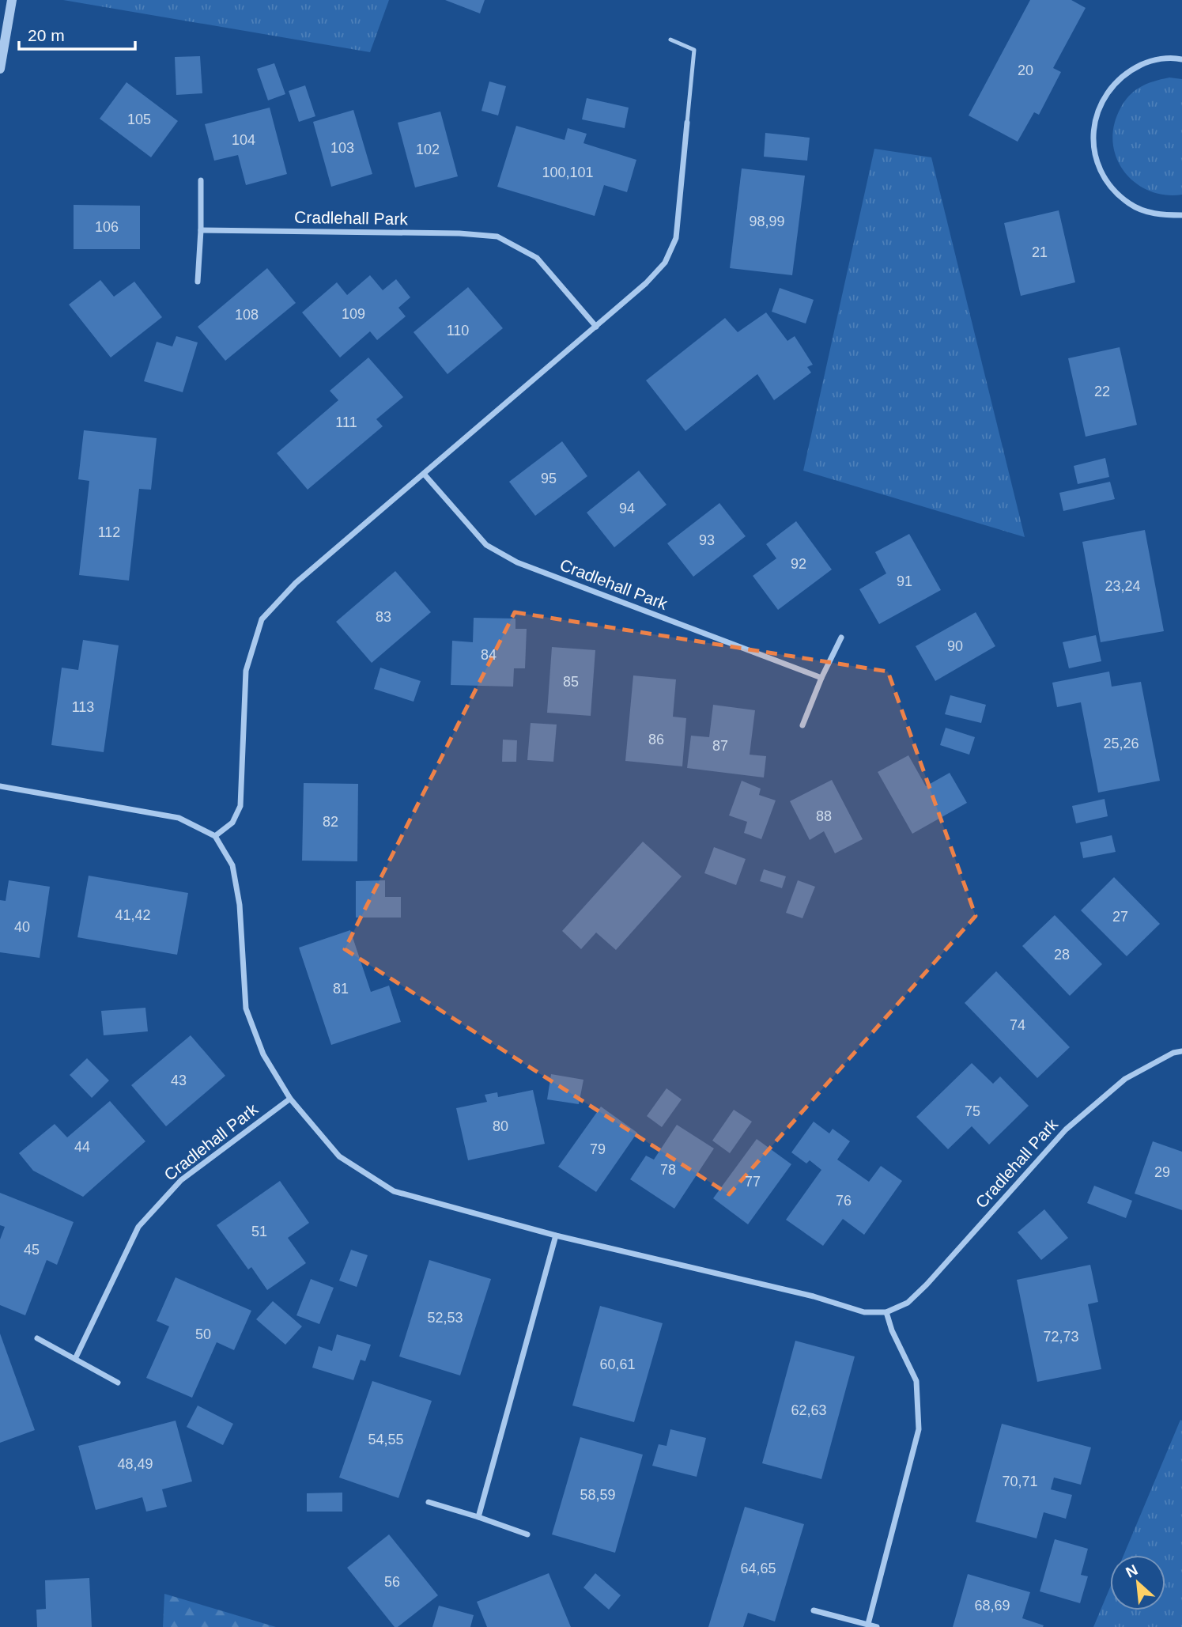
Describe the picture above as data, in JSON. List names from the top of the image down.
{
  "streets": {
    "street": ["Cradlehall Park"]
  },
  "house_numbers": [
    "20",
    "105",
    "104",
    "103",
    "102",
    "100,101",
    "98,99",
    "106",
    "21",
    "109",
    "108",
    "110",
    "22",
    "111",
    "95",
    "94",
    "112",
    "93",
    "92",
    "91",
    "23,24",
    "83",
    "90",
    "84",
    "85",
    "113",
    "86",
    "25,26",
    "87",
    "88",
    "82",
    "41,42",
    "27",
    "40",
    "28",
    "81",
    "74",
    "43",
    "75",
    "80",
    "44",
    "79",
    "78",
    "29",
    "77",
    "76",
    "51",
    "45",
    "52,53",
    "50",
    "72,73",
    "60,61",
    "62,63",
    "54,55",
    "48,49",
    "70,71",
    "58,59",
    "64,65",
    "56",
    "68,69"
  ],
  "scale_bar": "20 m",
  "north": "top left"
}
